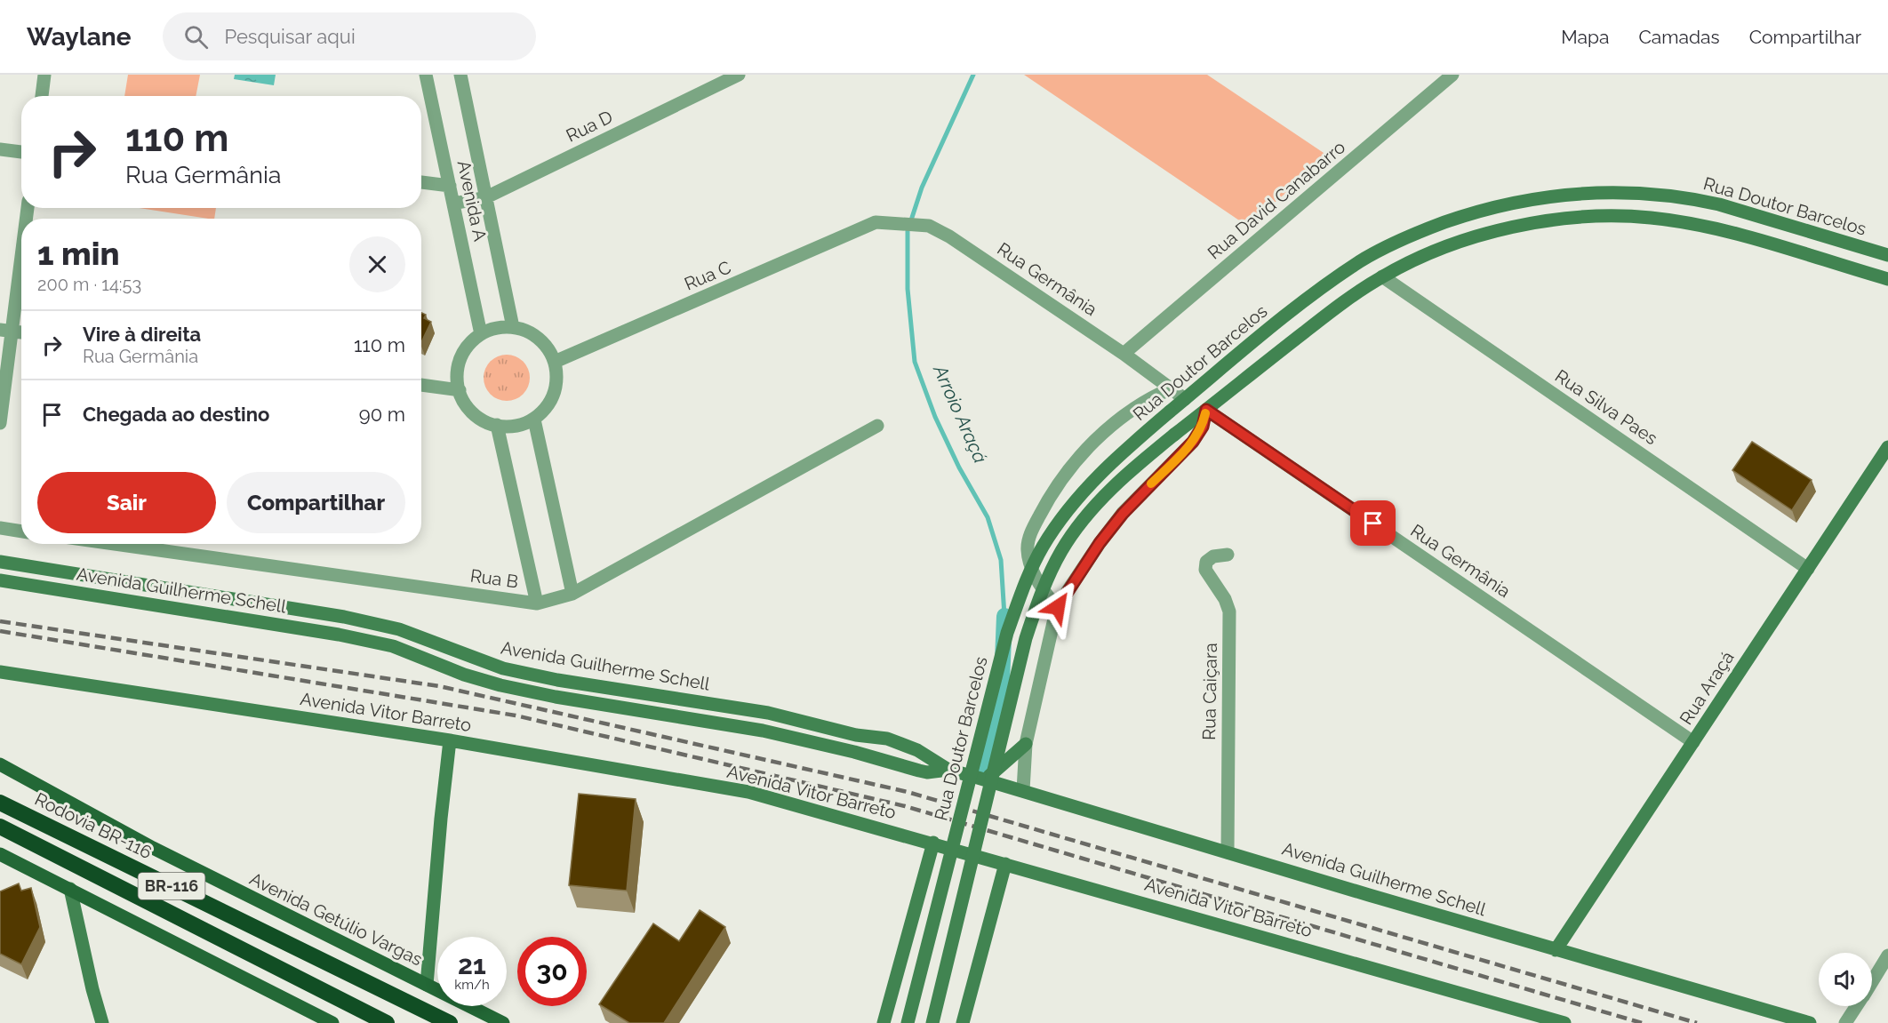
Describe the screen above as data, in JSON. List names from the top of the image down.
{
  "streets": {
    "highway": ["Rodovia BR-116", "BR-116"],
    "main road": [
      "Rua Doutor Barcelos",
      "Avenida Guilherme Schell",
      "Rua Araçá",
      "Avenida Vitor Barreto",
      "Avenida Getúlio Vargas"
    ],
    "street": [
      "Rua D",
      "Rua David Canabarro",
      "Avenida A",
      "Rua C",
      "Rua Germânia",
      "Rua Silva Paes",
      "Rua B",
      "Rua Caiçara"
    ]
  },
  "crossings": [
    ["Rua D", "Avenida A"],
    ["Rua David Canabarro", "Rua Germânia"],
    ["Avenida A", "Rua C"],
    ["Rua Doutor Barcelos", "Rua Germânia"],
    ["Rua C", "Rua Germânia"],
    ["Rua Germânia", "Rua Araçá"],
    ["Rua Silva Paes", "Rua Araçá"],
    ["Avenida Guilherme Schell", "Rua Araçá"],
    ["Avenida Guilherme Schell", "Rua Caiçara"]
  ],
  "water": ["Arroio Araçá"],
  "page": {
    "header": "Waylane",
    "search": "Pesquisar aqui",
    "nav": ["Mapa", "Camadas", "Compartilhar"],
    "turn": ["110 m", "Rua Germânia"],
    "heading": ["1 min", "200 m · 14:53"],
    "list": [
      {
        "name": "Vire à direita",
        "note": "Rua Germânia",
        "value": "110 m"
      },
      {
        "name": "Chegada ao destino",
        "value": "90 m"
      }
    ],
    "buttons": ["Sair", "Compartilhar"],
    "speed": "21 km/h",
    "limit": "30"
  }
}
